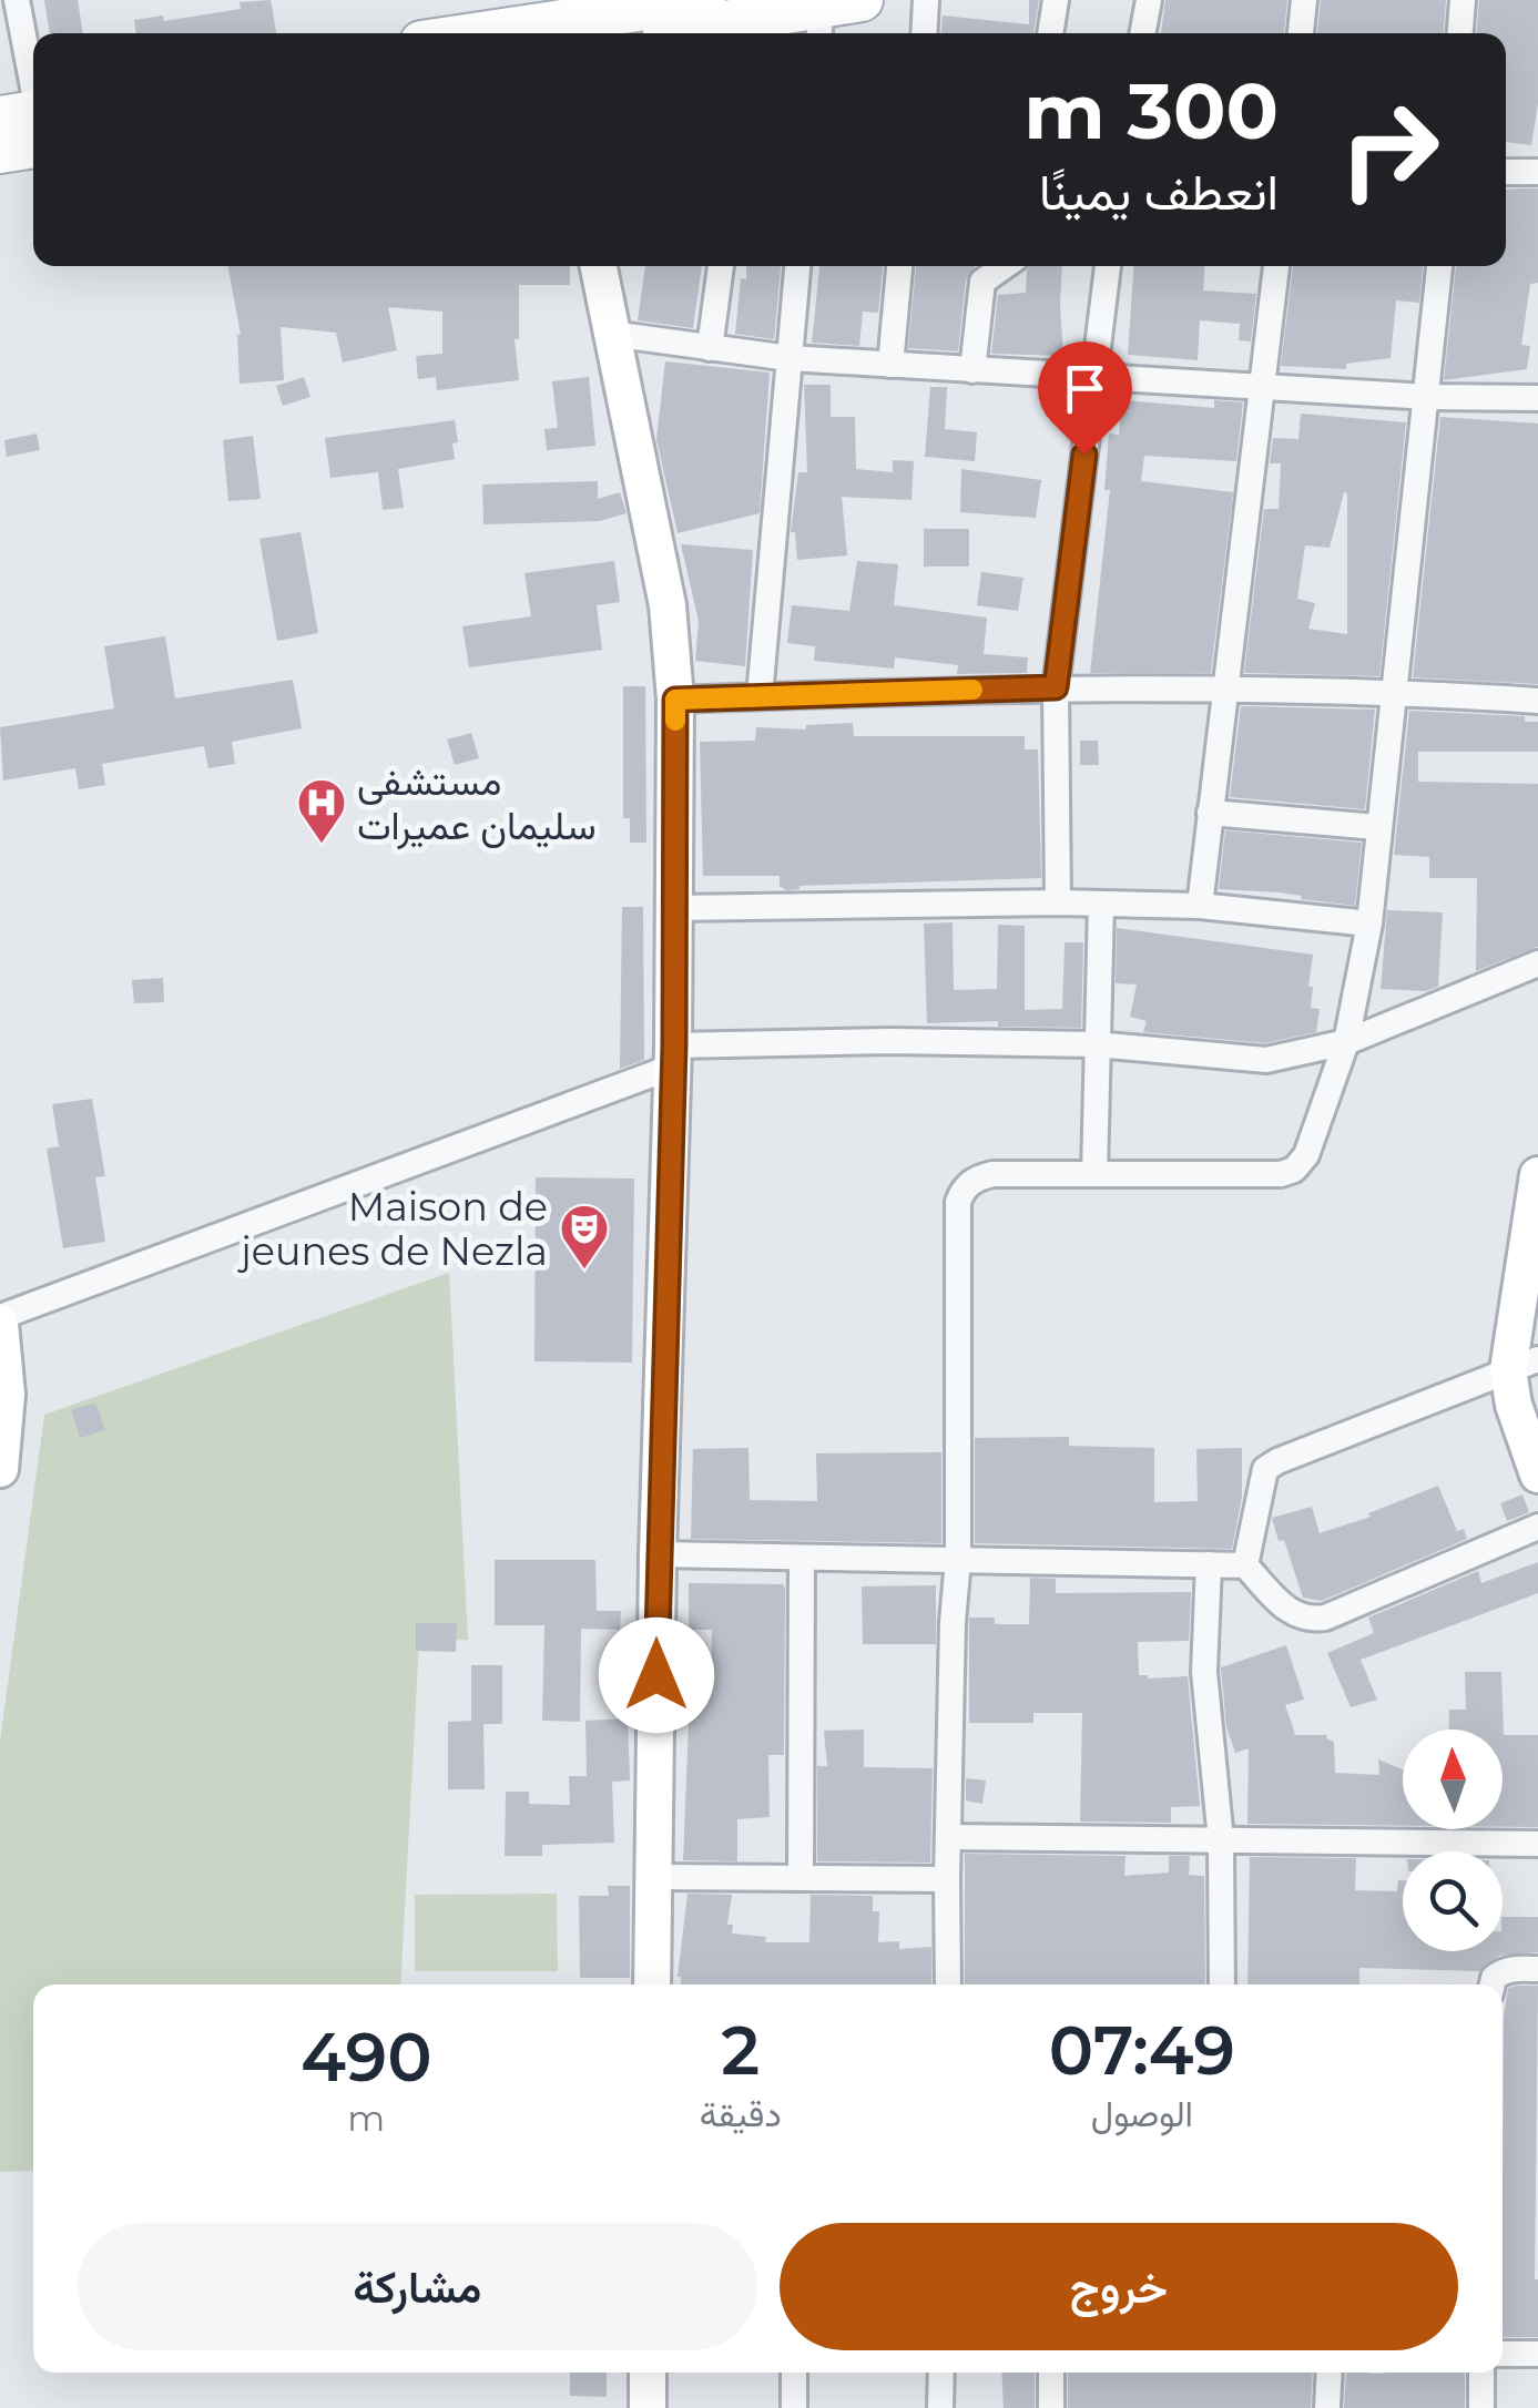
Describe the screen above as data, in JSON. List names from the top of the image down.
{
  "places": {
    "hospital": ["مستشفى سليمان عميرات"],
    "theatre": ["Maison de jeunes de Nezla"]
  },
  "north": "top",
  "page": {
    "turn": ["300 m", "انعطف يمينًا"],
    "eta": [
      "07:49",
      "الوصول",
      "2",
      "دقيقة",
      "490",
      "m"
    ],
    "buttons": ["خروج", "مشاركة"]
  }
}
